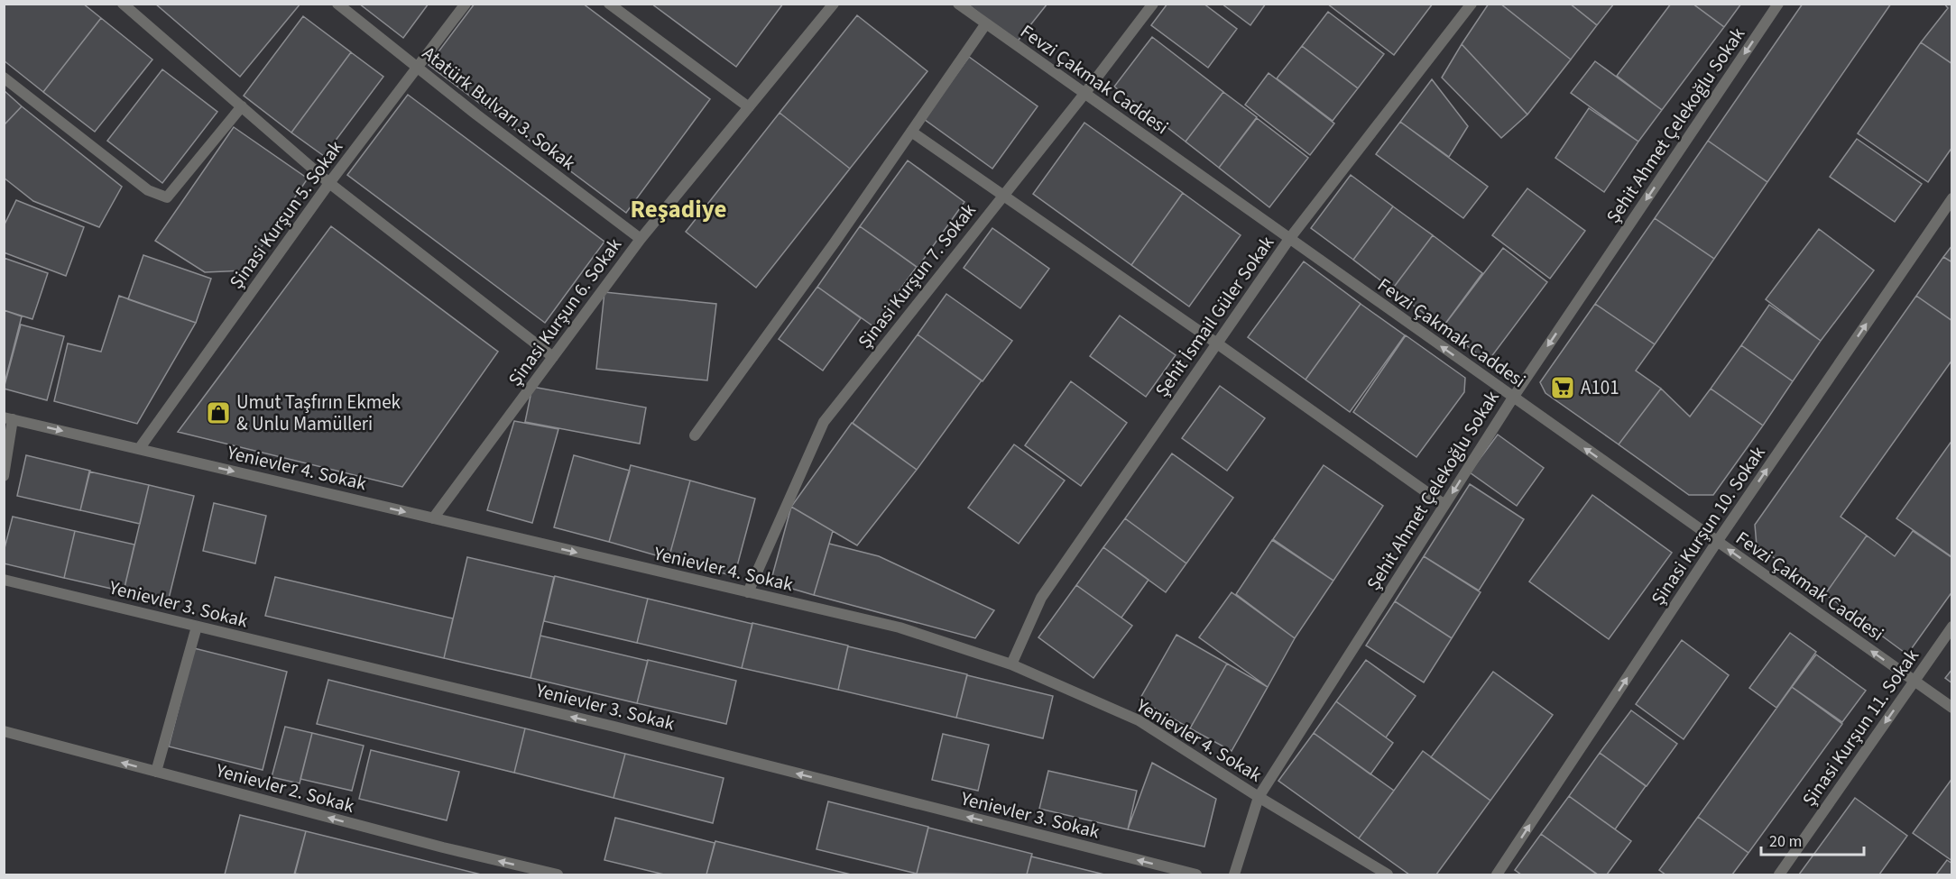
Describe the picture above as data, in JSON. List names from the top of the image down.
{
  "streets": {
    "street": [
      "Fevzi Çakmak Caddesi",
      "Atatürk Bulvarı 3. Sokak",
      "Şehit Ahmet Çelekoğlu Sokak",
      "Şinasi Kurşun 5. Sokak",
      "Şinasi Kurşun 7. Sokak",
      "Şinasi Kurşun 6. Sokak",
      "Şehit İsmail Güler Sokak",
      "Yenievler 4. Sokak",
      "Şinasi Kurşun 10. Sokak",
      "Yenievler 3. Sokak",
      "Şinasi Kurşun 11. Sokak",
      "Yenievler 2. Sokak"
    ]
  },
  "crossings": [
    ["Fevzi Çakmak Caddesi", "Şehit Ahmet Çelekoğlu Sokak"],
    ["Fevzi Çakmak Caddesi", "Şinasi Kurşun 7. Sokak"],
    ["Fevzi Çakmak Caddesi", "Şehit İsmail Güler Sokak"],
    ["Fevzi Çakmak Caddesi", "Şinasi Kurşun 10. Sokak"],
    ["Fevzi Çakmak Caddesi", "Şinasi Kurşun 11. Sokak"],
    ["Atatürk Bulvarı 3. Sokak", "Şinasi Kurşun 5. Sokak"],
    ["Atatürk Bulvarı 3. Sokak", "Şinasi Kurşun 6. Sokak"],
    ["Şehit Ahmet Çelekoğlu Sokak", "Yenievler 4. Sokak"],
    ["Şinasi Kurşun 5. Sokak", "Yenievler 4. Sokak"],
    ["Şinasi Kurşun 7. Sokak", "Yenievler 4. Sokak"],
    ["Şinasi Kurşun 6. Sokak", "Yenievler 4. Sokak"],
    ["Şehit İsmail Güler Sokak", "Yenievler 4. Sokak"]
  ],
  "one_way": [
    "Fevzi Çakmak Caddesi",
    "Şehit Ahmet Çelekoğlu Sokak",
    "Yenievler 4. Sokak",
    "Şinasi Kurşun 10. Sokak",
    "Yenievler 3. Sokak",
    "Şinasi Kurşun 11. Sokak",
    "Yenievler 2. Sokak"
  ],
  "districts": ["Reşadiye"],
  "places": {
    "supermarket": ["A101"],
    "shop": ["Umut Taşfırın Ekmek & Unlu Mamülleri"]
  },
  "scale_bar": "20 m"
}
